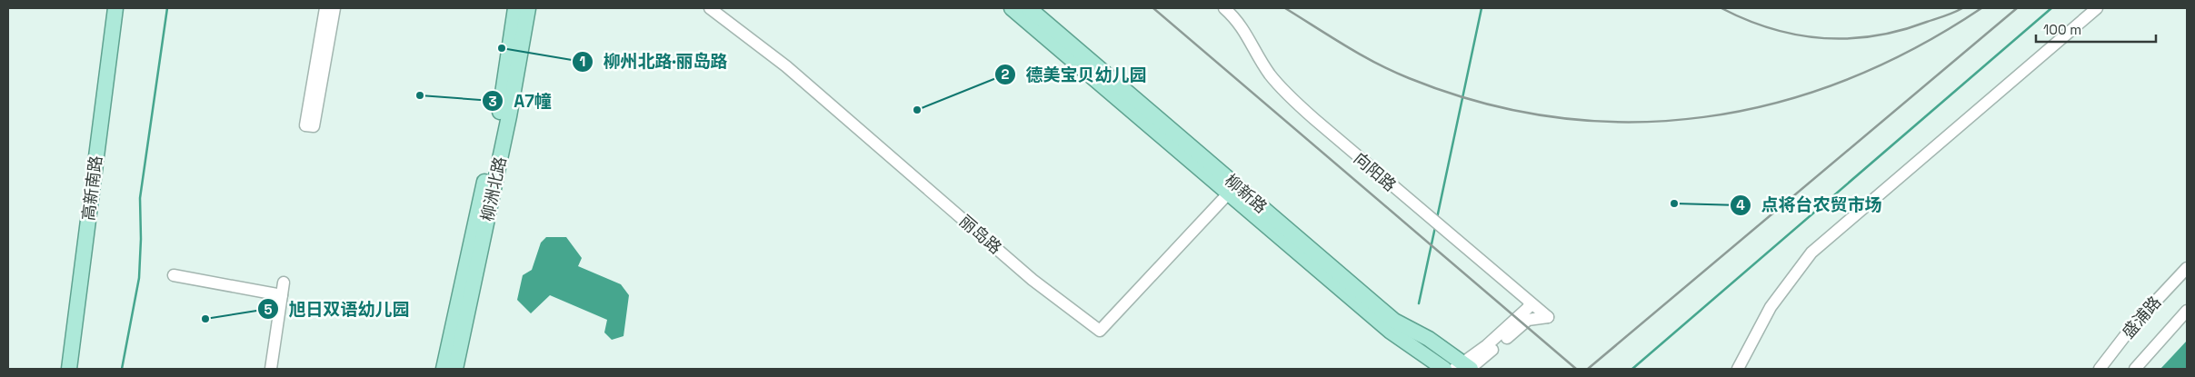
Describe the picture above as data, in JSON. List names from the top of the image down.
{
  "streets": {
    "main road": ["高新南路", "柳洲北路", "柳新路"],
    "street": ["向阳路", "丽岛路", "盛浦路"]
  },
  "crossings": [
    ["向阳路", "柳新路"],
    ["柳新路", "丽岛路"]
  ],
  "places": [
    "柳州北路·丽岛路",
    "A7幢",
    "德美宝贝幼儿园",
    "点将台农贸市场",
    "旭日双语幼儿园"
  ],
  "scale_bar": "100 m"
}
